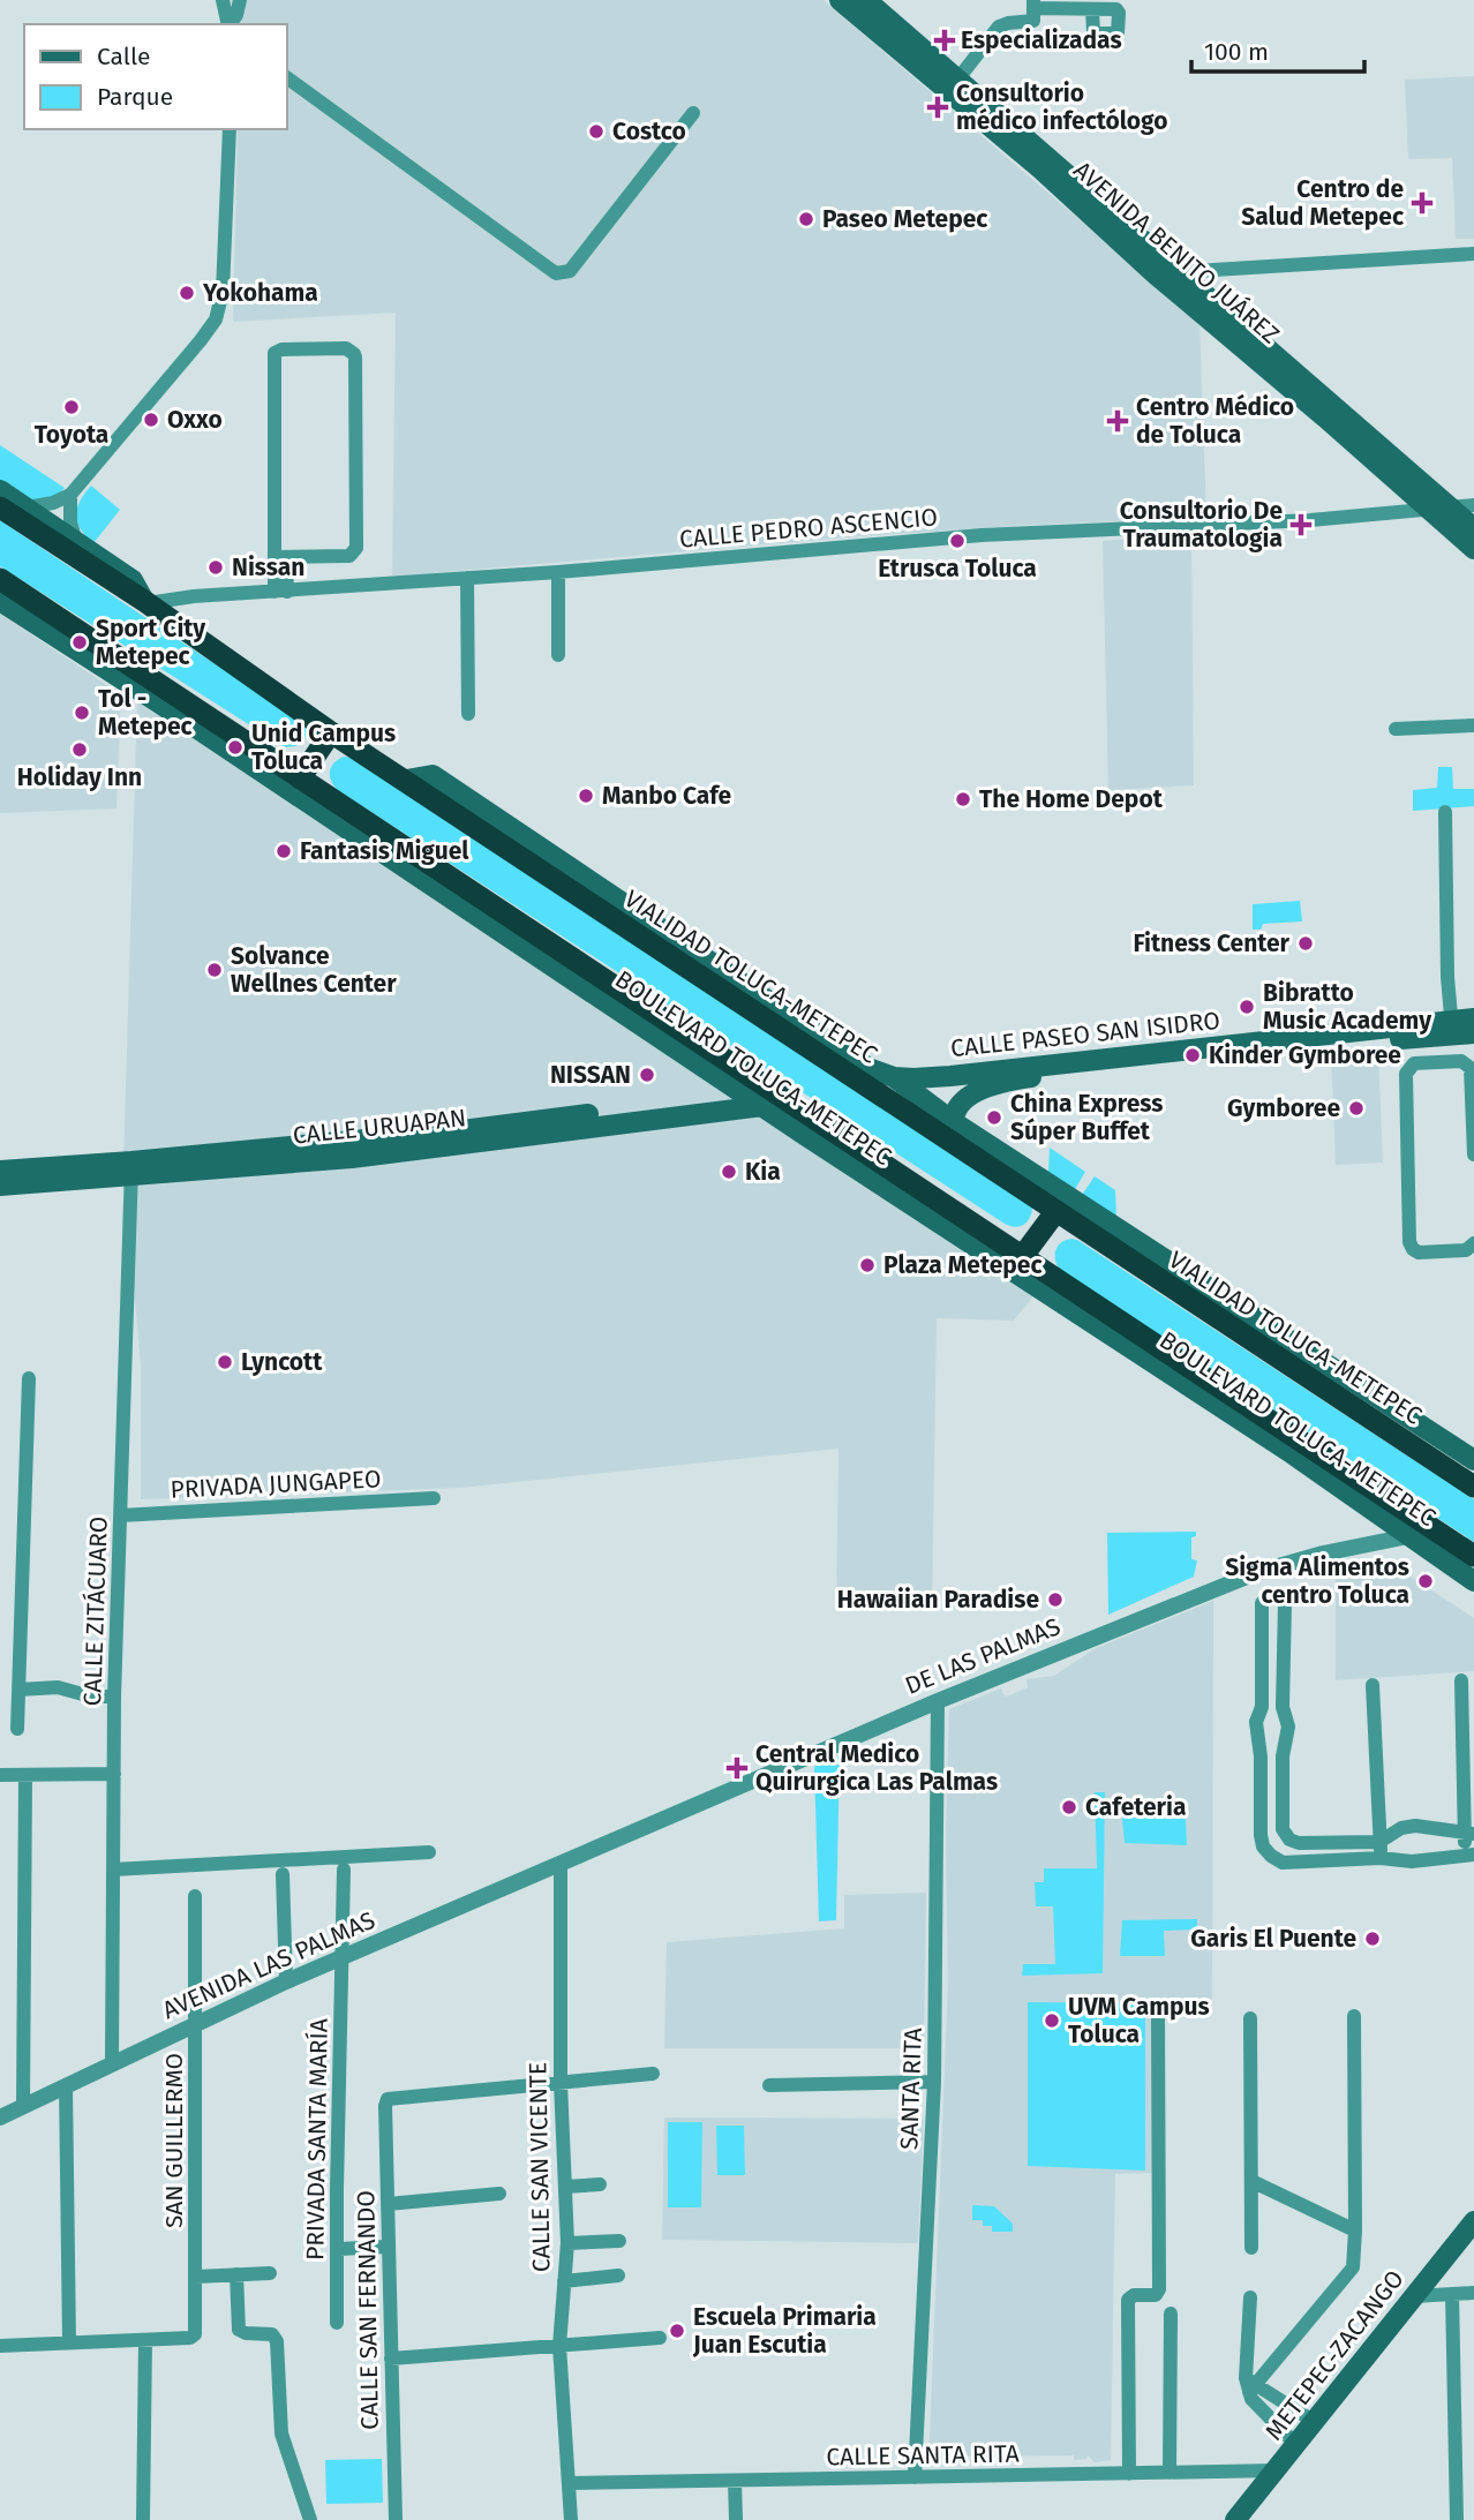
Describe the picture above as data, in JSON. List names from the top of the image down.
{
  "streets": {
    "highway": ["VIALIDAD TOLUCA-METEPEC"],
    "main road": [
      "AVENIDA BENITO JUÁREZ",
      "CALLE PASEO SAN ISIDRO",
      "BOULEVARD TOLUCA-METEPEC",
      "CALLE URUAPAN",
      "METEPEC-ZACANGO"
    ],
    "street": [
      "CALLE PEDRO ASCENCIO",
      "PRIVADA JUNGAPEO",
      "CALLE ZITÁCUARO",
      "DE LAS PALMAS",
      "AVENIDA LAS PALMAS",
      "SANTA RITA",
      "PRIVADA SANTA MARÍA",
      "SAN GUILLERMO",
      "CALLE SAN VICENTE",
      "CALLE SAN FERNANDO",
      "CALLE SANTA RITA"
    ]
  },
  "crossings": [
    ["AVENIDA BENITO JUÁREZ", "CALLE PEDRO ASCENCIO"],
    ["CALLE PEDRO ASCENCIO", "VIALIDAD TOLUCA-METEPEC"],
    ["BOULEVARD TOLUCA-METEPEC", "CALLE URUAPAN"],
    ["BOULEVARD TOLUCA-METEPEC", "DE LAS PALMAS"],
    ["CALLE URUAPAN", "CALLE ZITÁCUARO"],
    ["PRIVADA JUNGAPEO", "CALLE ZITÁCUARO"],
    ["CALLE ZITÁCUARO", "AVENIDA LAS PALMAS"],
    ["DE LAS PALMAS", "AVENIDA LAS PALMAS"],
    ["DE LAS PALMAS", "SANTA RITA"],
    ["DE LAS PALMAS", "CALLE SAN VICENTE"],
    ["AVENIDA LAS PALMAS", "PRIVADA SANTA MARÍA"],
    ["AVENIDA LAS PALMAS", "SAN GUILLERMO"],
    ["AVENIDA LAS PALMAS", "CALLE SAN VICENTE"],
    ["SANTA RITA", "CALLE SANTA RITA"],
    ["CALLE SAN VICENTE", "CALLE SAN FERNANDO"],
    ["CALLE SAN VICENTE", "CALLE SANTA RITA"],
    ["METEPEC-ZACANGO", "CALLE SANTA RITA"]
  ],
  "places": {
    "health": [
      "Especializadas",
      "Consultorio médico infectólogo",
      "Centro de Salud Metepec",
      "Centro Médico de Toluca",
      "Consultorio De Traumatologia",
      "Central Medico Quirurgica Las Palmas"
    ],
    "other": [
      "Costco",
      "Paseo Metepec",
      "Yokohama",
      "Toyota",
      "Oxxo",
      "Etrusca Toluca",
      "Nissan",
      "Sport City Metepec",
      "Tol - Metepec",
      "Unid Campus Toluca",
      "Holiday Inn",
      "Manbo Cafe",
      "The Home Depot",
      "Fantasis Miguel",
      "Fitness Center",
      "Solvance Wellnes Center",
      "Bibratto Music Academy",
      "Kinder Gymboree",
      "NISSAN",
      "Gymboree",
      "China Express Súper Buffet",
      "Kia",
      "Plaza Metepec",
      "Lyncott",
      "Sigma Alimentos centro Toluca",
      "Hawaiian Paradise",
      "Cafeteria",
      "Garis El Puente",
      "UVM Campus Toluca",
      "Escuela Primaria Juan Escutia"
    ]
  },
  "legend": ["Calle", "Parque"],
  "scale_bar": "100 m"
}
